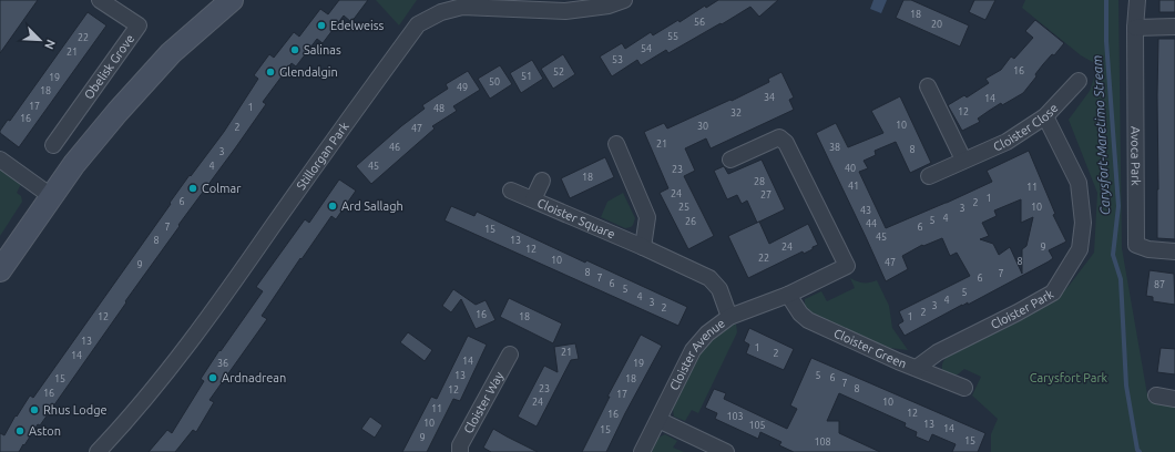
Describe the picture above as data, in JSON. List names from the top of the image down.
{
  "streets": {
    "street": [
      "Obelisk Grove",
      "Cloister Close",
      "Stillorgan Park",
      "Avoca Park",
      "Cloister Square",
      "Cloister Park",
      "Cloister Green",
      "Cloister Avenue",
      "Cloister Way"
    ]
  },
  "crossings": [
    ["Cloister Close", "Cloister Park"],
    ["Cloister Square", "Cloister Avenue"],
    ["Cloister Park", "Cloister Green"],
    ["Cloister Green", "Cloister Avenue"]
  ],
  "water": ["Carysfort-Maretimo Stream"],
  "parks": ["Carysfort Park"],
  "places": [
    "Edelweiss",
    "Salinas",
    "Glendalgin",
    "Colmar",
    "Ard Sallagh",
    "Ardnadrean",
    "Rhus Lodge",
    "Aston"
  ],
  "house_numbers": [
    "18",
    "56",
    "20",
    "55",
    "22",
    "54",
    "21",
    "53",
    "16",
    "52",
    "51",
    "19",
    "50",
    "49",
    "18",
    "34",
    "14",
    "17",
    "1",
    "48",
    "12",
    "32",
    "16",
    "10",
    "30",
    "2",
    "47",
    "21",
    "46",
    "38",
    "8",
    "3",
    "4",
    "45",
    "40",
    "23",
    "18",
    "28",
    "41",
    "11",
    "24",
    "27",
    "1",
    "6",
    "2",
    "25",
    "10",
    "3",
    "43",
    "4",
    "5",
    "26",
    "44",
    "7",
    "6",
    "15",
    "45",
    "8",
    "13",
    "24",
    "9",
    "12",
    "22",
    "10",
    "8",
    "47",
    "9",
    "8",
    "7",
    "7",
    "6",
    "6",
    "87",
    "5",
    "5",
    "4",
    "4",
    "3",
    "3",
    "2",
    "2",
    "16",
    "12",
    "18",
    "1",
    "13",
    "1",
    "21",
    "2",
    "14",
    "14",
    "36",
    "19",
    "13",
    "5",
    "6",
    "15",
    "18",
    "7",
    "23",
    "8",
    "12",
    "16",
    "17",
    "24",
    "10",
    "11",
    "12",
    "16",
    "103",
    "10",
    "13",
    "105",
    "14",
    "15",
    "9",
    "15",
    "108"
  ],
  "north": "bottom right"
}
